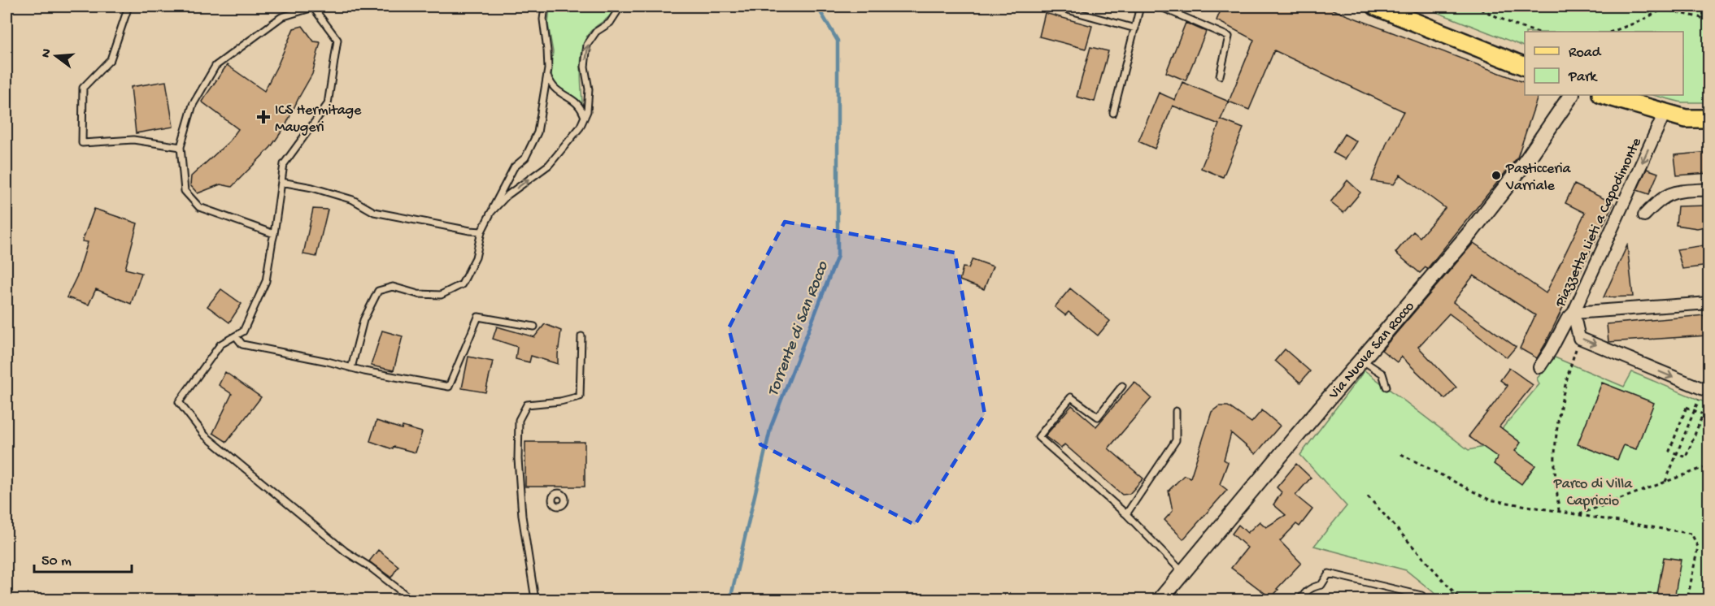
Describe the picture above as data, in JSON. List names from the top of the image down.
{
  "streets": {
    "main road": ["Via Nuova San Rocco"],
    "street": ["Piazzetta Lieti a Capodimonte"]
  },
  "one_way": ["Piazzetta Lieti a Capodimonte"],
  "water": ["Torrente di San Rocco"],
  "parks": ["Parco di Villa Capriccio"],
  "places": {
    "health": ["ICS Hermitage Maugeri"],
    "other": ["Pasticceria Varriale"]
  },
  "legend": ["Road", "Park"],
  "scale_bar": "50 m",
  "north": "left"
}
